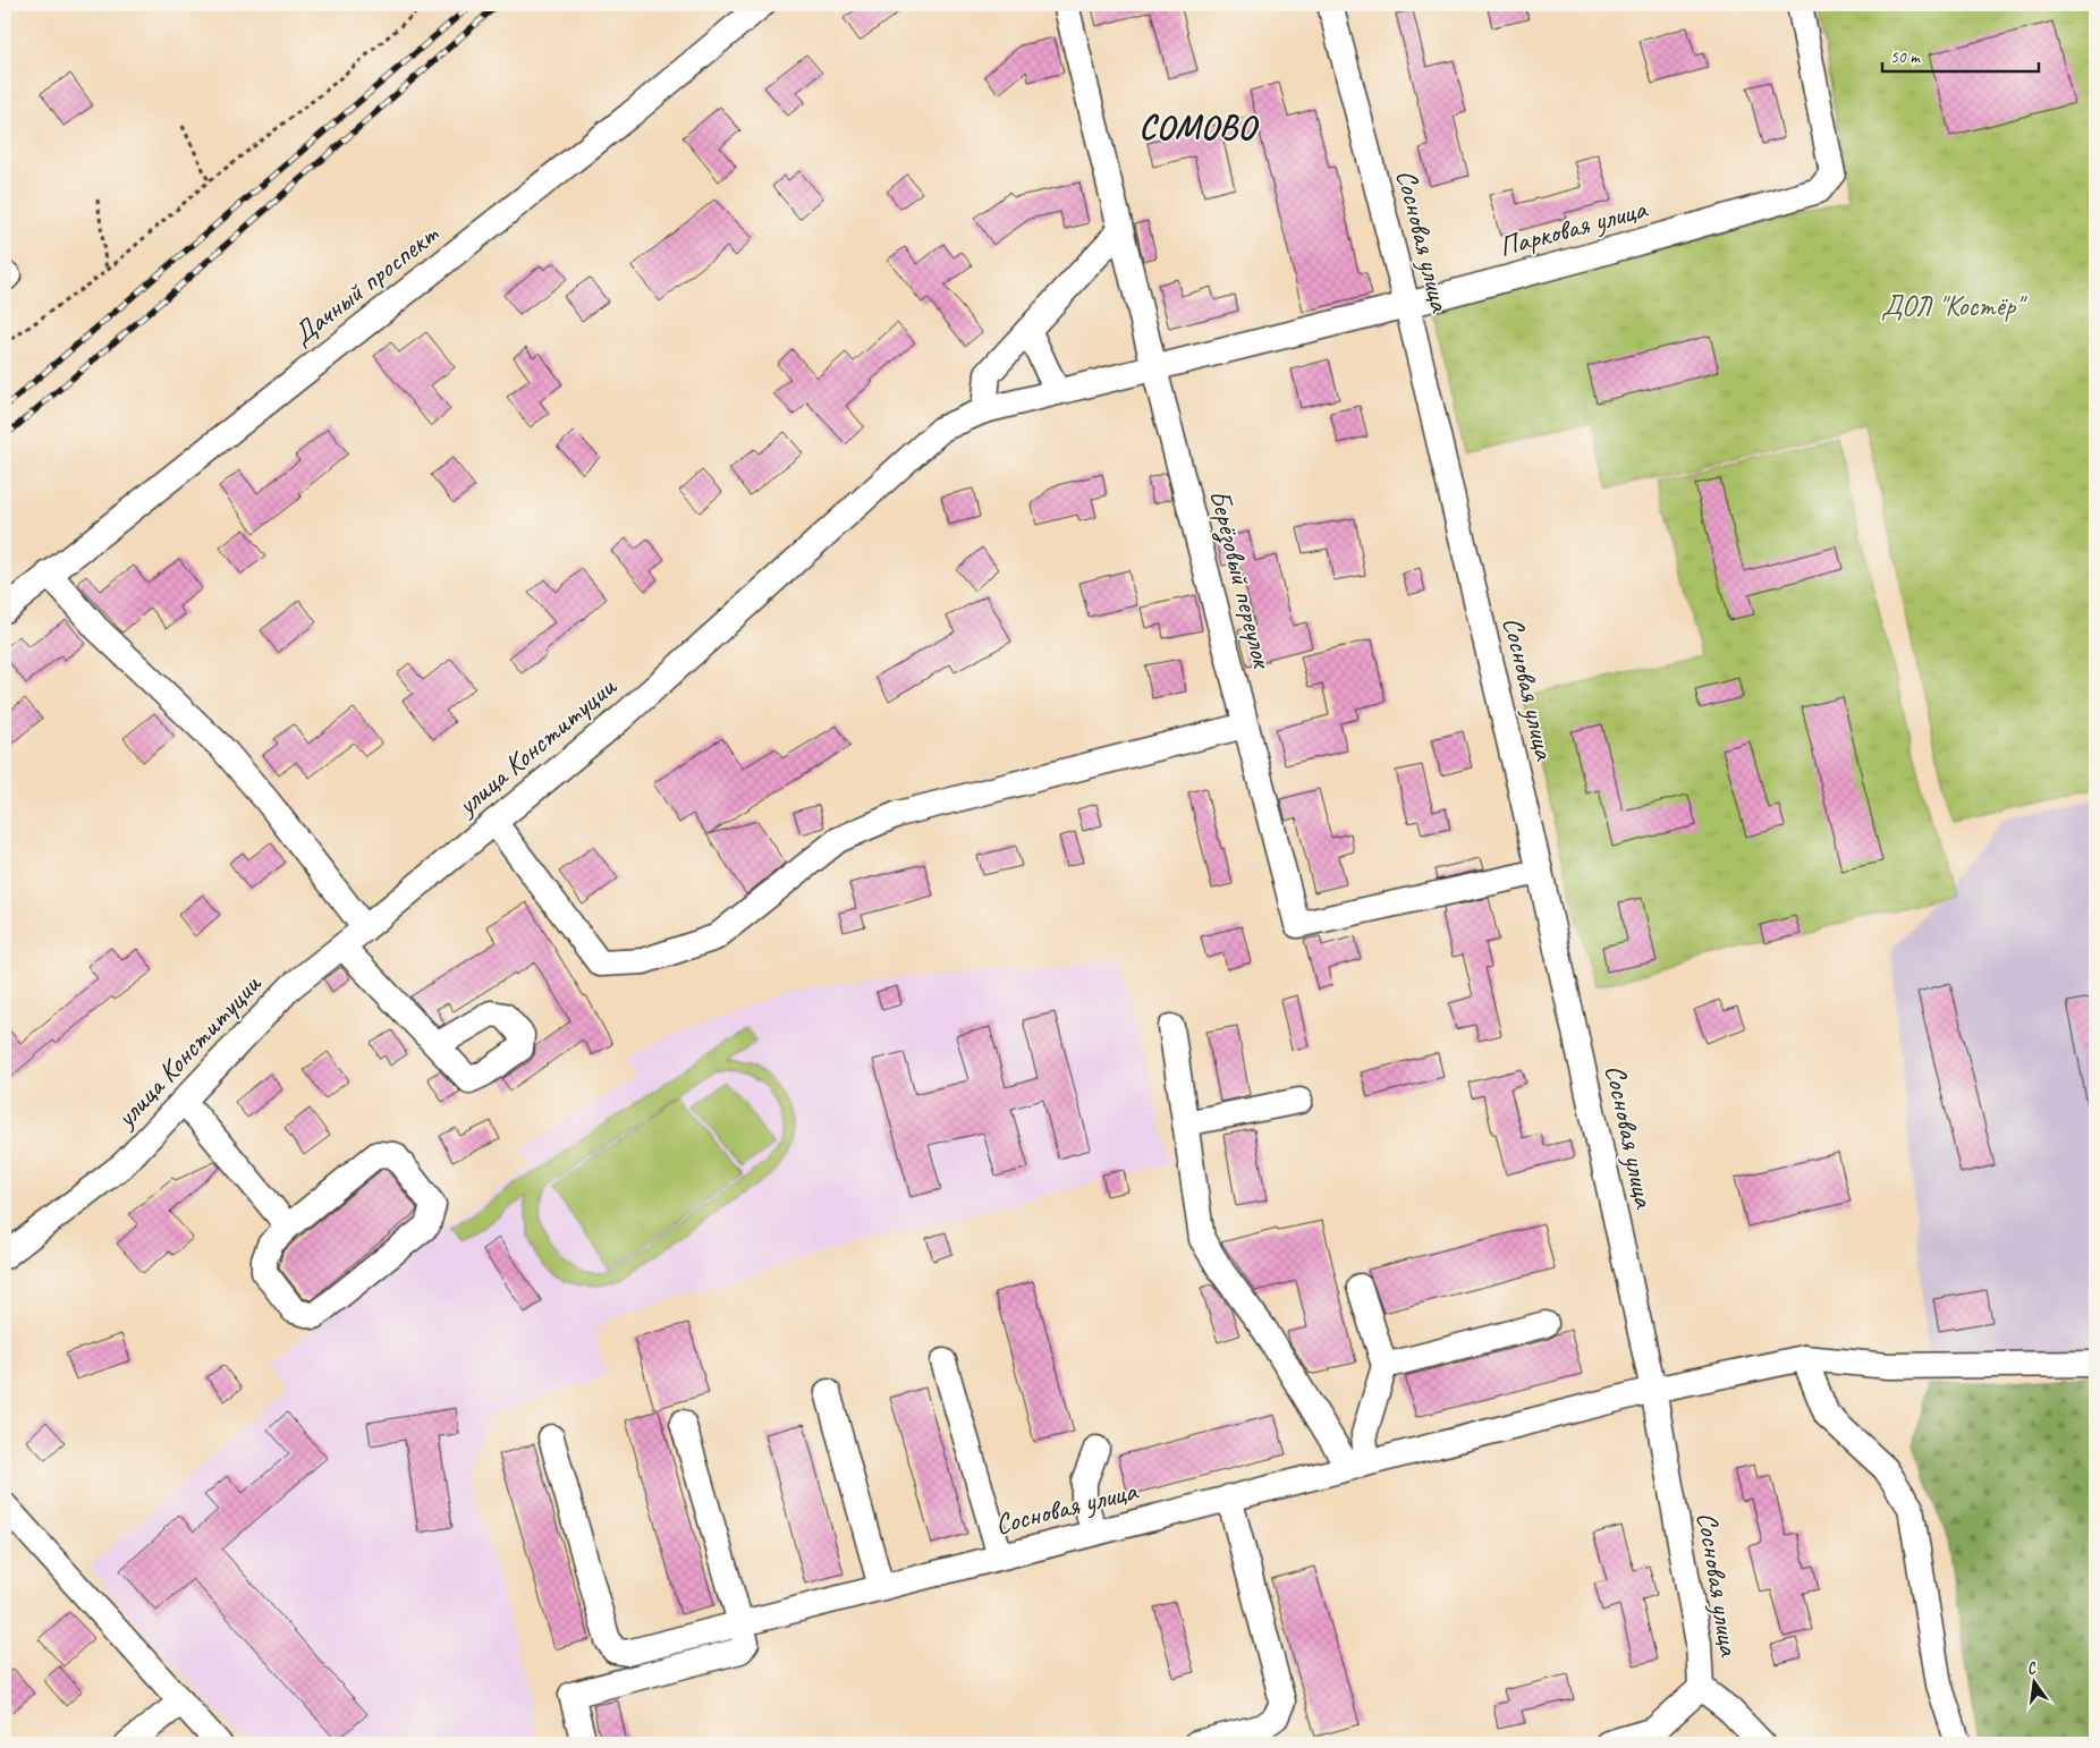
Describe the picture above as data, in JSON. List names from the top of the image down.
{
  "streets": {
    "street": [
      "Парковая улица",
      "Сосновая улица",
      "Дачный проспект",
      "Берёзовый переулок",
      "улица Конституции"
    ]
  },
  "crossings": [
    ["Парковая улица", "Сосновая улица"],
    ["Парковая улица", "Берёзовый переулок"],
    ["Парковая улица", "улица Конституции"],
    ["Сосновая улица", "Берёзовый переулок"],
    ["Берёзовый переулок", "улица Конституции"]
  ],
  "districts": ["СОМОВО"],
  "parks": ["ДОЛ \"Костёр\""],
  "scale_bar": "50 m",
  "north": "top"
}
